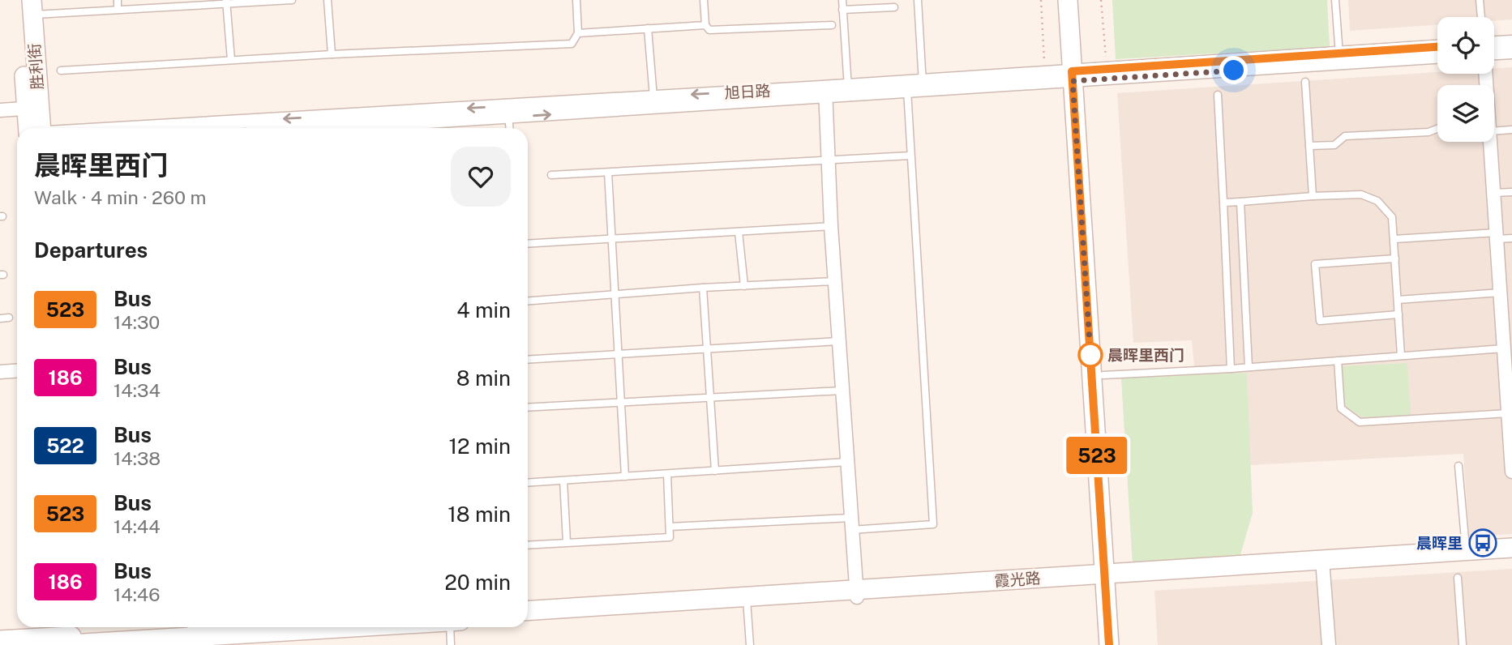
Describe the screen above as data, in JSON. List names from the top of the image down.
{
  "streets": {
    "street": ["胜利街", "旭日路", "霞光路"]
  },
  "places": {
    "other": ["晨晖里西门"],
    "bus stop": ["晨晖里"]
  },
  "lines": ["bus line 523"],
  "page": {
    "on_map": "523",
    "heading": [
      ["晨晖里西门", "Walk · 4 min · 260 m"],
      "Departures"
    ],
    "list": [
      {
        "mark": "523",
        "name": "Bus",
        "note": "14:30",
        "value": "4 min"
      },
      {
        "mark": "186",
        "name": "Bus",
        "note": "14:34",
        "value": "8 min"
      },
      {
        "mark": "522",
        "name": "Bus",
        "note": "14:38",
        "value": "12 min"
      },
      {
        "mark": "523",
        "name": "Bus",
        "note": "14:44",
        "value": "18 min"
      },
      {
        "mark": "186",
        "name": "Bus",
        "note": "14:46",
        "value": "20 min"
      }
    ]
  }
}
